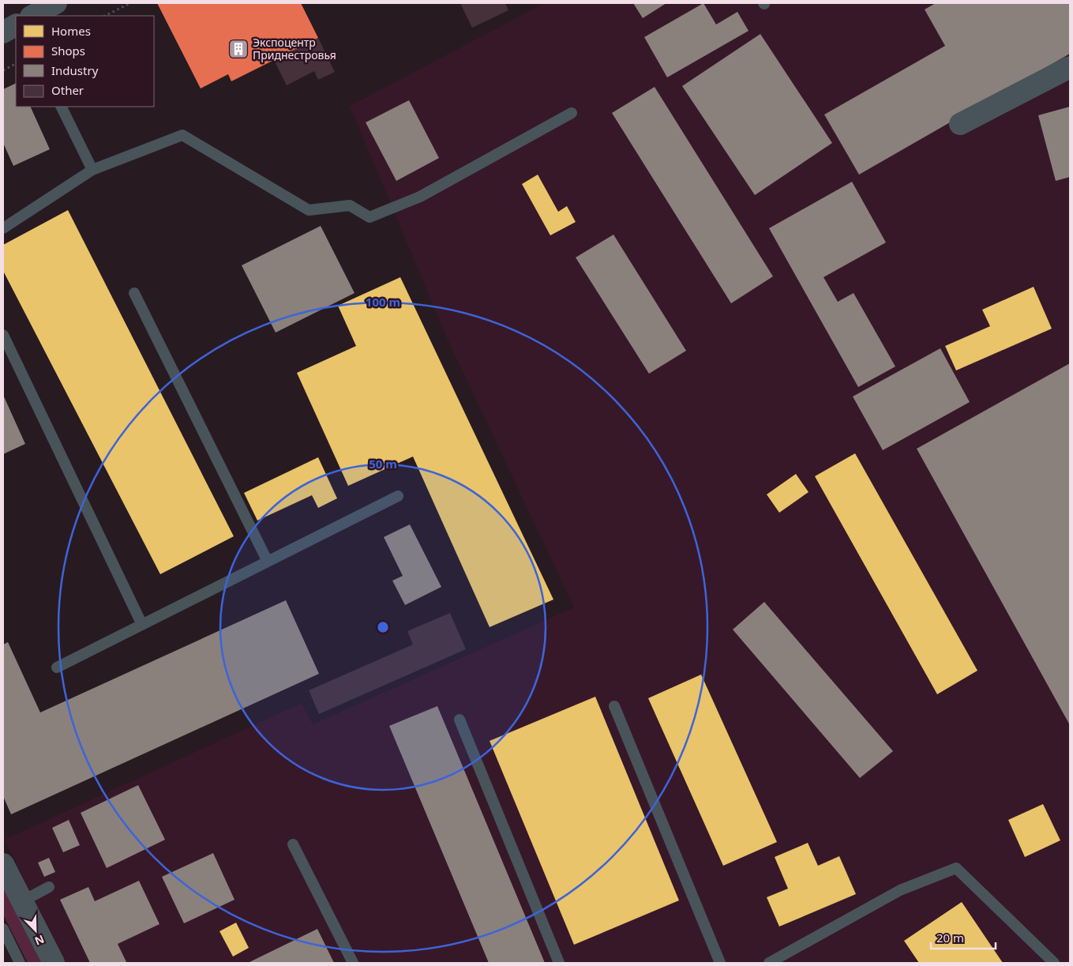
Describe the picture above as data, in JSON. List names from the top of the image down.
{
  "places": {
    "building": ["Экспоцентр Приднестровья"]
  },
  "legend": [
    "Homes",
    "Shops",
    "Industry",
    "Other"
  ],
  "scale_bar": "20 m",
  "north": "bottom right",
  "rings": ["100 m", "50 m"]
}
